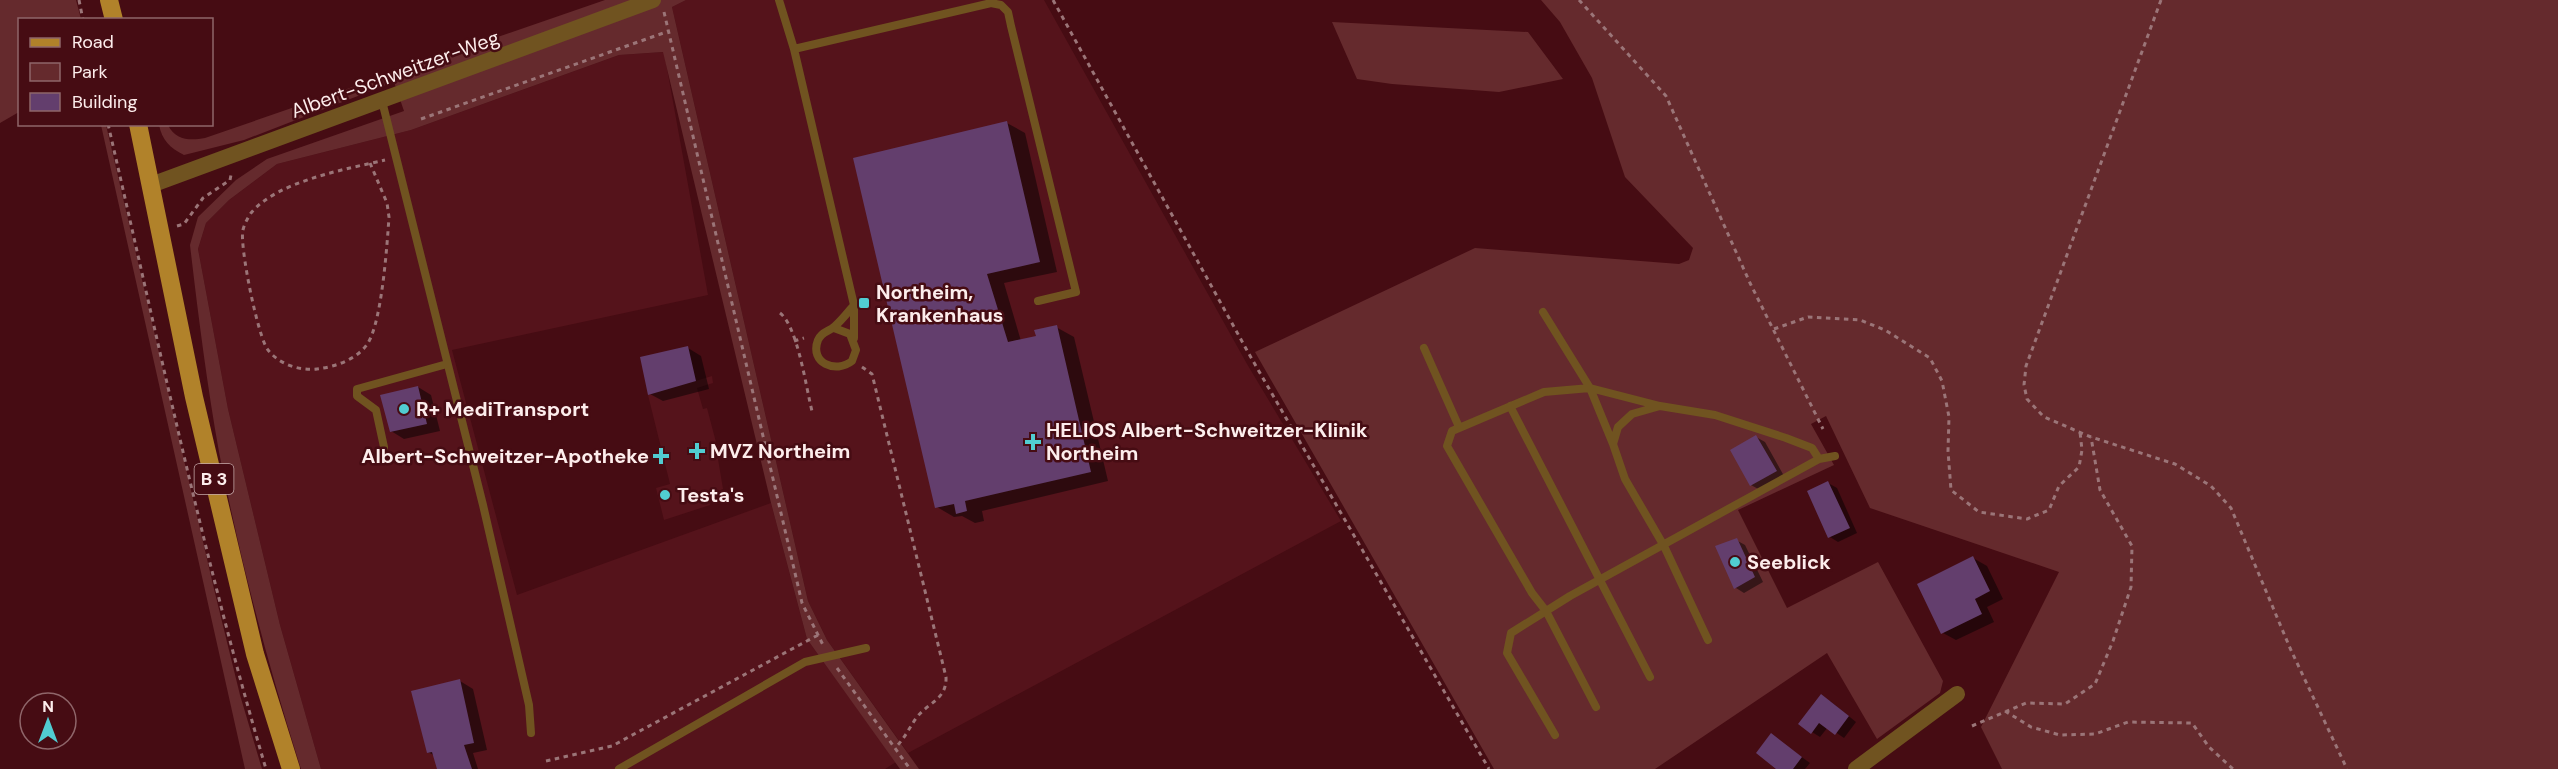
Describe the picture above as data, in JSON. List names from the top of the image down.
{
  "streets": {
    "main road": ["B 3"],
    "street": ["Albert-Schweitzer-Weg"]
  },
  "crossings": [
    ["Albert-Schweitzer-Weg", "B 3"]
  ],
  "places": {
    "transit": ["Northeim, Krankenhaus"],
    "other": ["R+ MediTransport", "Testa's", "Seeblick"],
    "health": ["HELIOS Albert-Schweitzer-Klinik Northeim", "MVZ Northeim", "Albert-Schweitzer-Apotheke"]
  },
  "legend": ["Road", "Park", "Building"],
  "north": "top"
}
